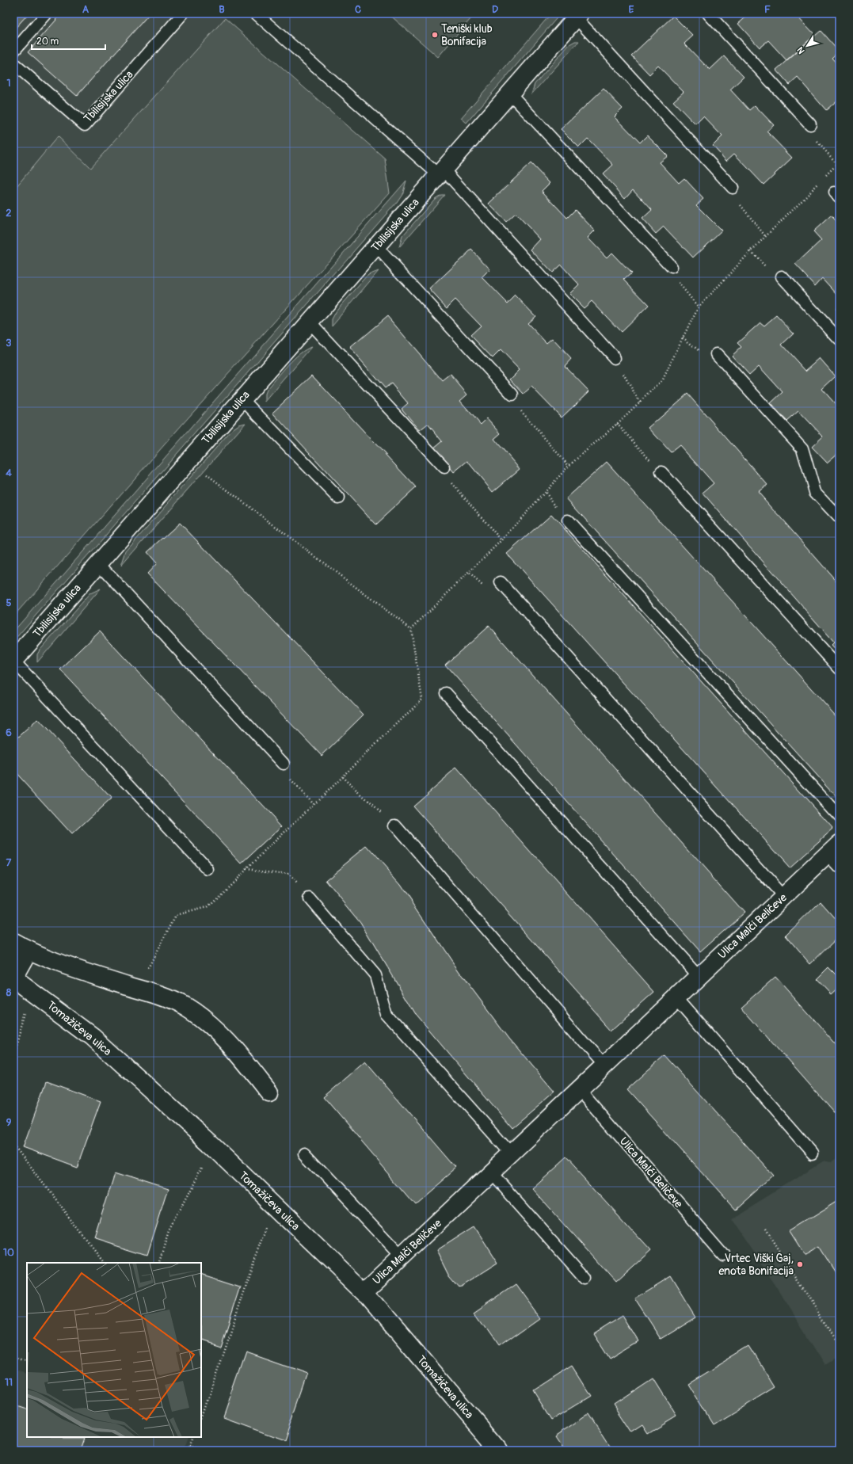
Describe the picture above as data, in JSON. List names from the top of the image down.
{
  "streets": {
    "street": ["Tbilisijska ulica", "Ulica Malči Beličeve", "Tomažičeva ulica"]
  },
  "crossings": [
    ["Ulica Malči Beličeve", "Tomažičeva ulica"]
  ],
  "places": ["Teniški klub Bonifacija", "Vrtec Viški Gaj, enota Bonifacija"],
  "scale_bar": "20 m",
  "north": "bottom left",
  "grid": {
    "columns": [
      "A",
      "B",
      "C",
      "D",
      "E",
      "F"
    ],
    "rows": [
      "1",
      "2",
      "3",
      "4",
      "5",
      "6",
      "7",
      "8",
      "9",
      "10",
      "11"
    ]
  }
}
